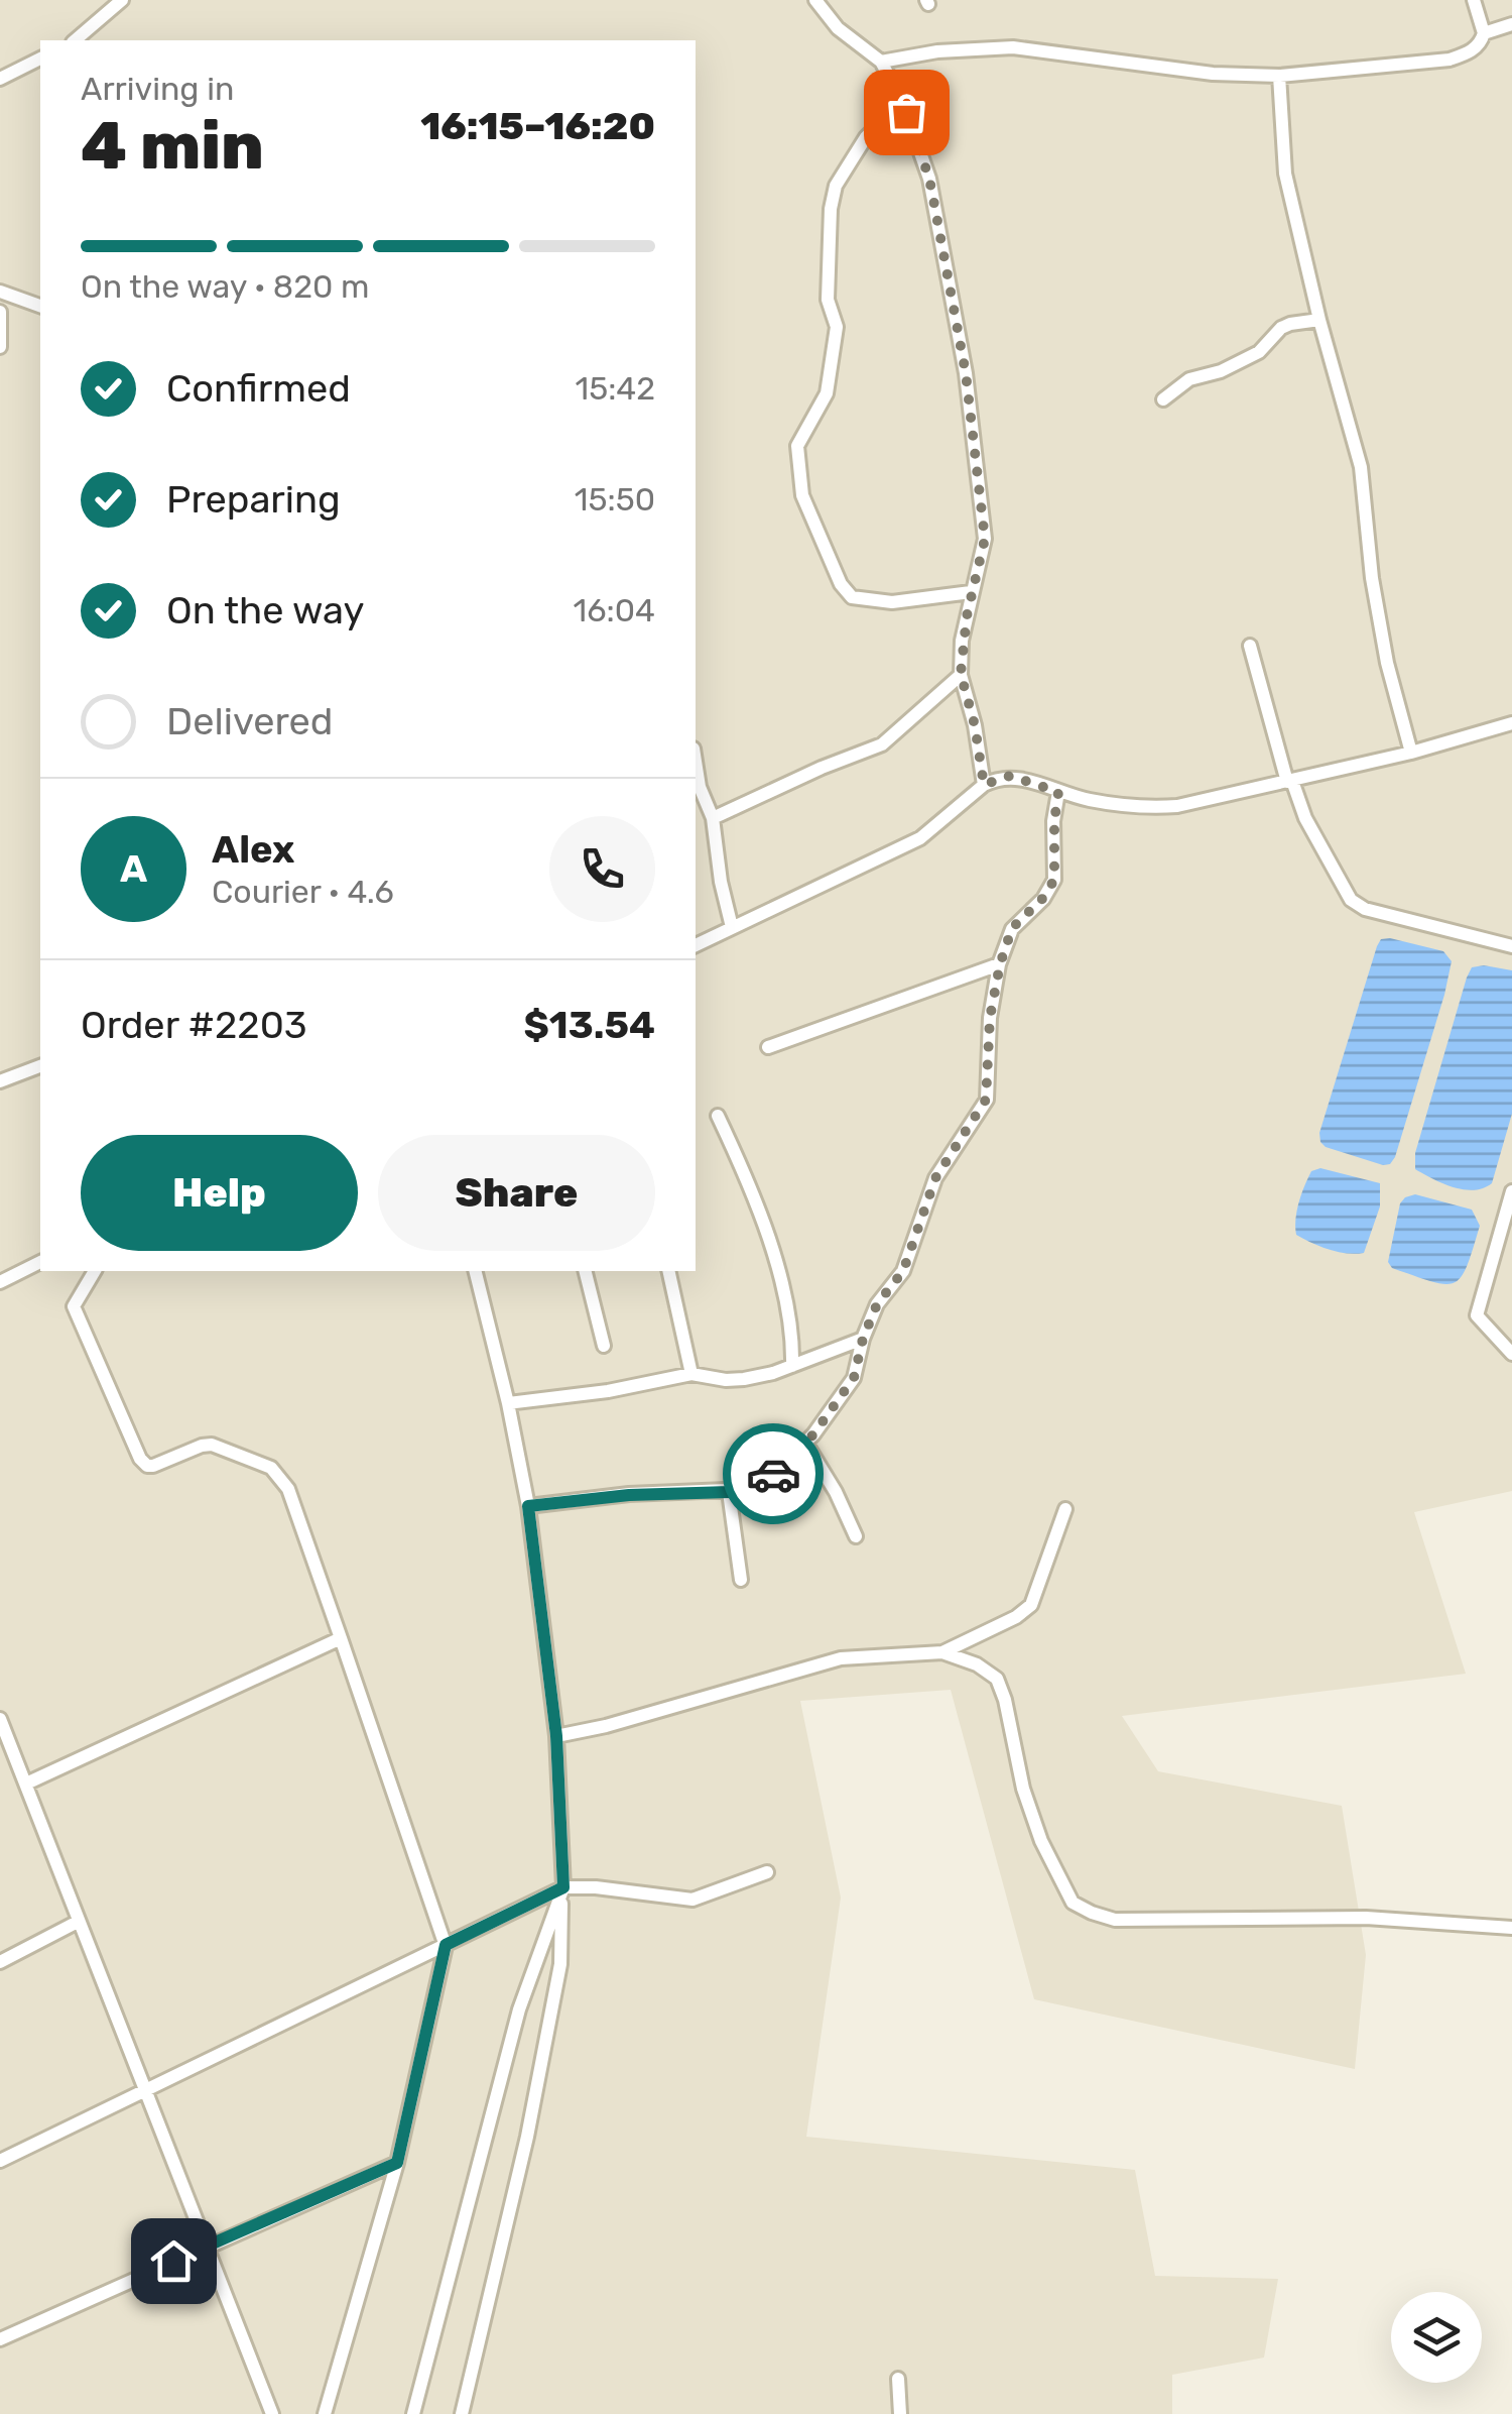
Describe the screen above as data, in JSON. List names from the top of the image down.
{
  "page": {
    "heading": ["4 min", "Arriving in", "16:15–16:20"],
    "panel": [
      "Alex",
      "Courier · 4.6",
      "Order #2203",
      "$13.54"
    ],
    "bar": "On the way · 820 m",
    "list": [
      ["Confirmed", "15:42"],
      ["Preparing", "15:50"],
      ["On the way", "16:04"],
      "Delivered"
    ],
    "round": "A",
    "buttons": ["Help", "Share"]
  }
}
